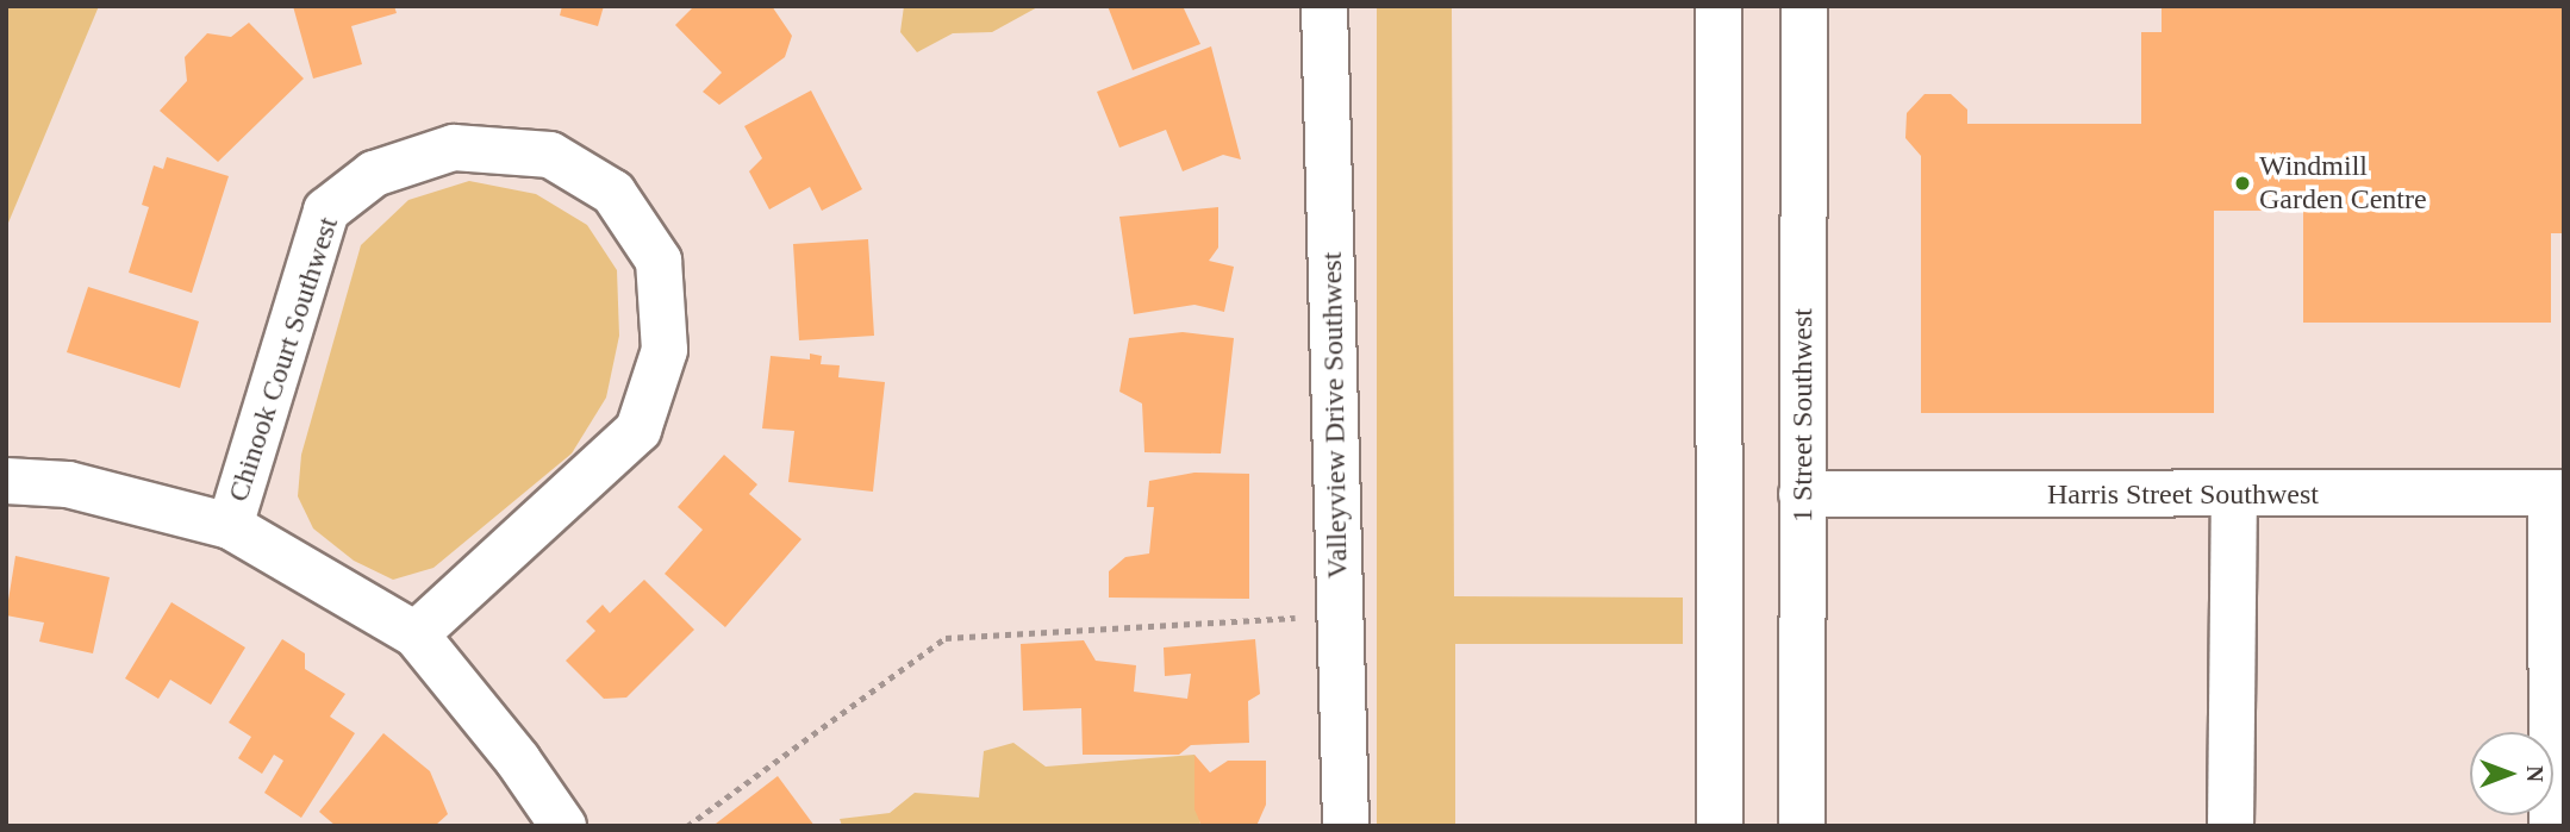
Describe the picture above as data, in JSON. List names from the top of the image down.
{
  "streets": {
    "street": [
      "Chinook Court Southwest",
      "Valleyview Drive Southwest",
      "1 Street Southwest",
      "Harris Street Southwest"
    ]
  },
  "crossings": [
    ["1 Street Southwest", "Harris Street Southwest"]
  ],
  "places": ["Windmill Garden Centre"],
  "north": "right"
}
